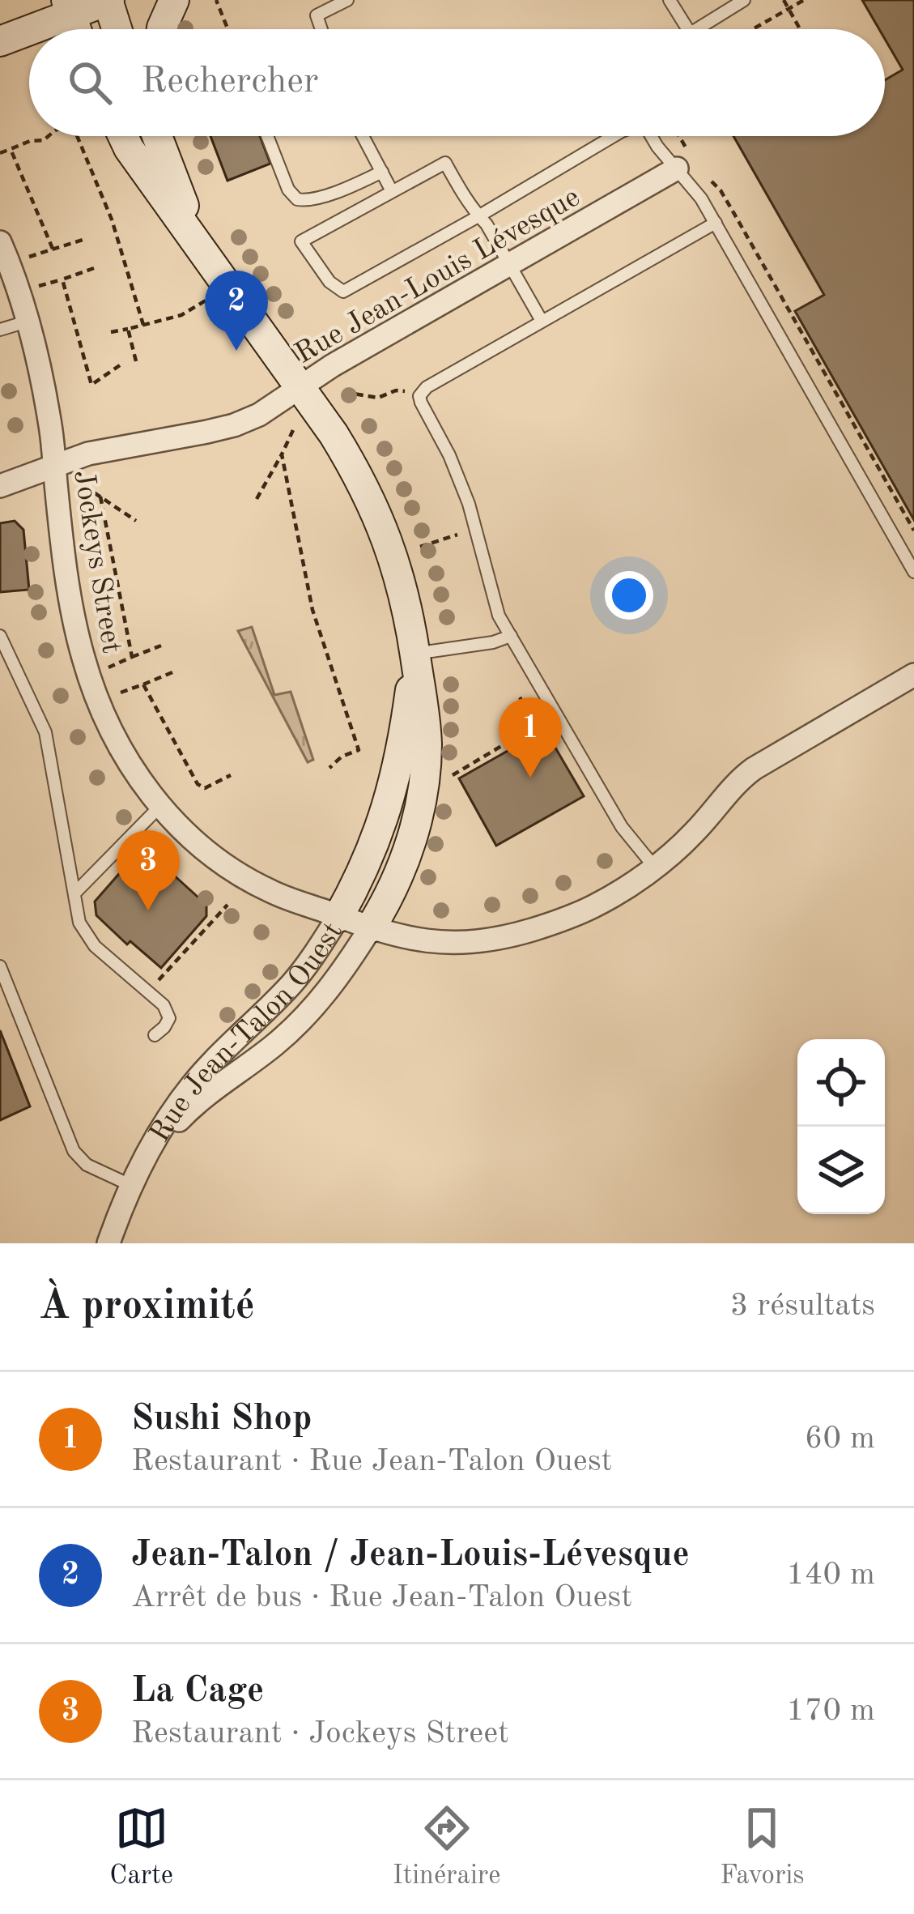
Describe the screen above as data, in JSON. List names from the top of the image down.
{
  "streets": {
    "street": ["Rue Jean-Louis Lévesque", "Jockeys Street", "Rue Jean-Talon Ouest"]
  },
  "crossings": [
    ["Rue Jean-Louis Lévesque", "Jockeys Street"],
    ["Rue Jean-Louis Lévesque", "Rue Jean-Talon Ouest"],
    ["Jockeys Street", "Rue Jean-Talon Ouest"]
  ],
  "page": {
    "search": "Rechercher",
    "pins": ["2", "1", "3"],
    "heading": ["À proximité", "3 résultats"],
    "list": [
      {
        "mark": "1",
        "name": "Sushi Shop",
        "note": "Restaurant · Rue Jean-Talon Ouest",
        "value": "60 m"
      },
      {
        "mark": "2",
        "name": "Jean-Talon / Jean-Louis-Lévesque",
        "note": "Arrêt de bus · Rue Jean-Talon Ouest",
        "value": "140 m"
      },
      {
        "mark": "3",
        "name": "La Cage",
        "note": "Restaurant · Jockeys Street",
        "value": "170 m"
      }
    ],
    "nav": ["Carte", "Itinéraire", "Favoris"]
  }
}
